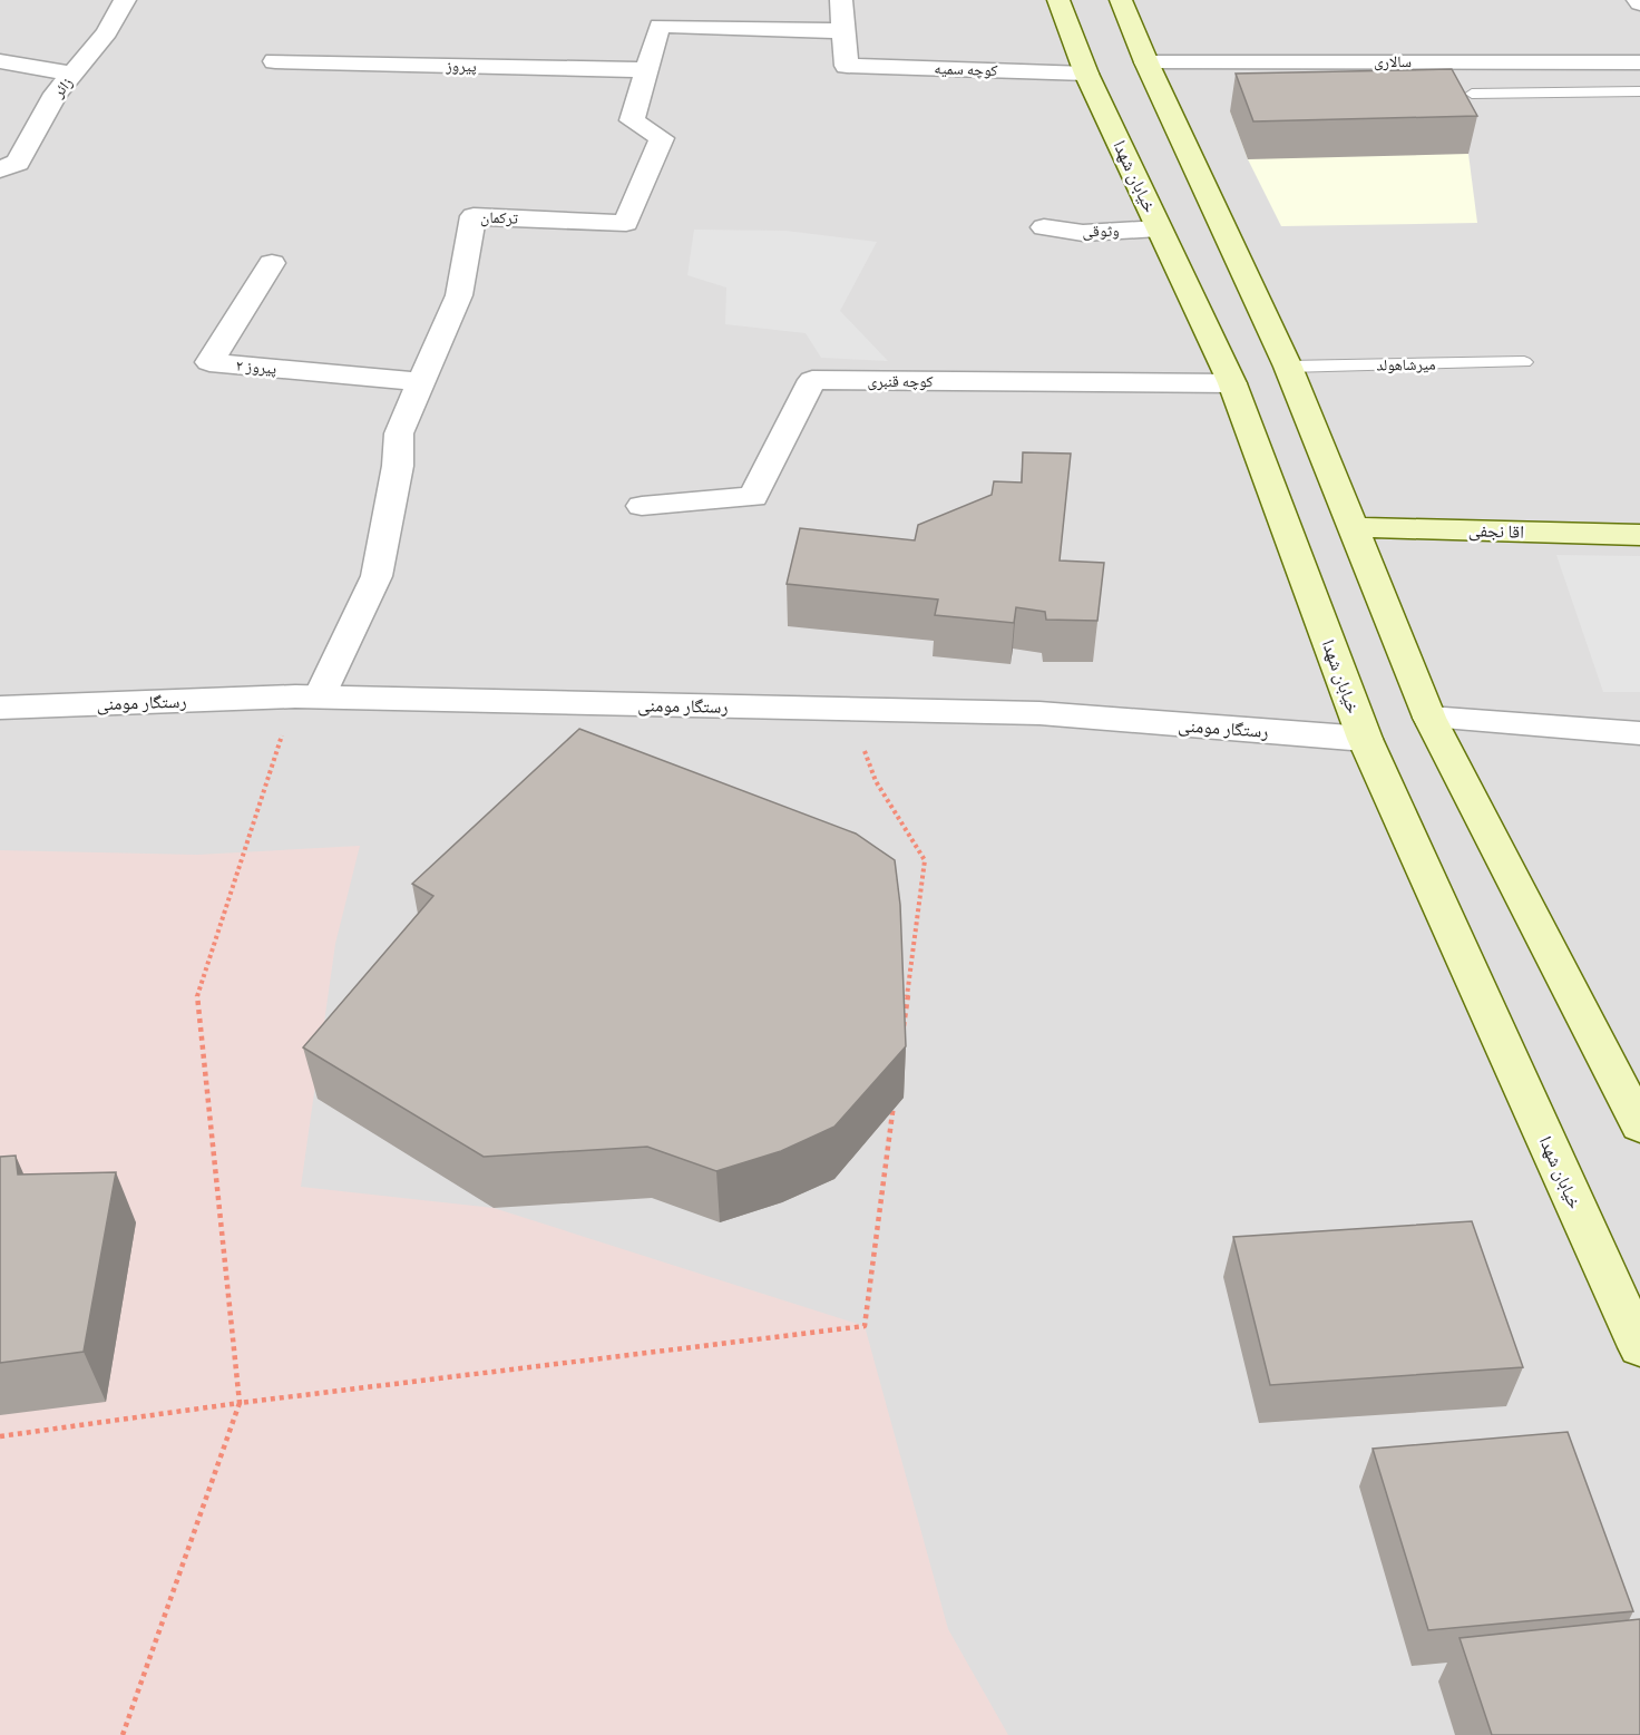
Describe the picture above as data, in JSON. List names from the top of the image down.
{
  "streets": {
    "main road": ["خیابان شهدا", "اقا نجفی"],
    "street": [
      "سالاری",
      "پیروز",
      "کوچه سمیه",
      "زائر",
      "ترکمان",
      "وثوقی",
      "پیروز ۲",
      "کوچه قنبری",
      "رستگار مومنی"
    ],
    "lane": ["میرشاهولد"]
  },
  "crossings": [
    ["پیروز", "ترکمان"],
    ["کوچه سمیه", "خیابان شهدا"],
    ["خیابان شهدا", "وثوقی"],
    ["خیابان شهدا", "کوچه قنبری"],
    ["خیابان شهدا", "رستگار مومنی"],
    ["ترکمان", "پیروز ۲"],
    ["ترکمان", "رستگار مومنی"]
  ]
}
